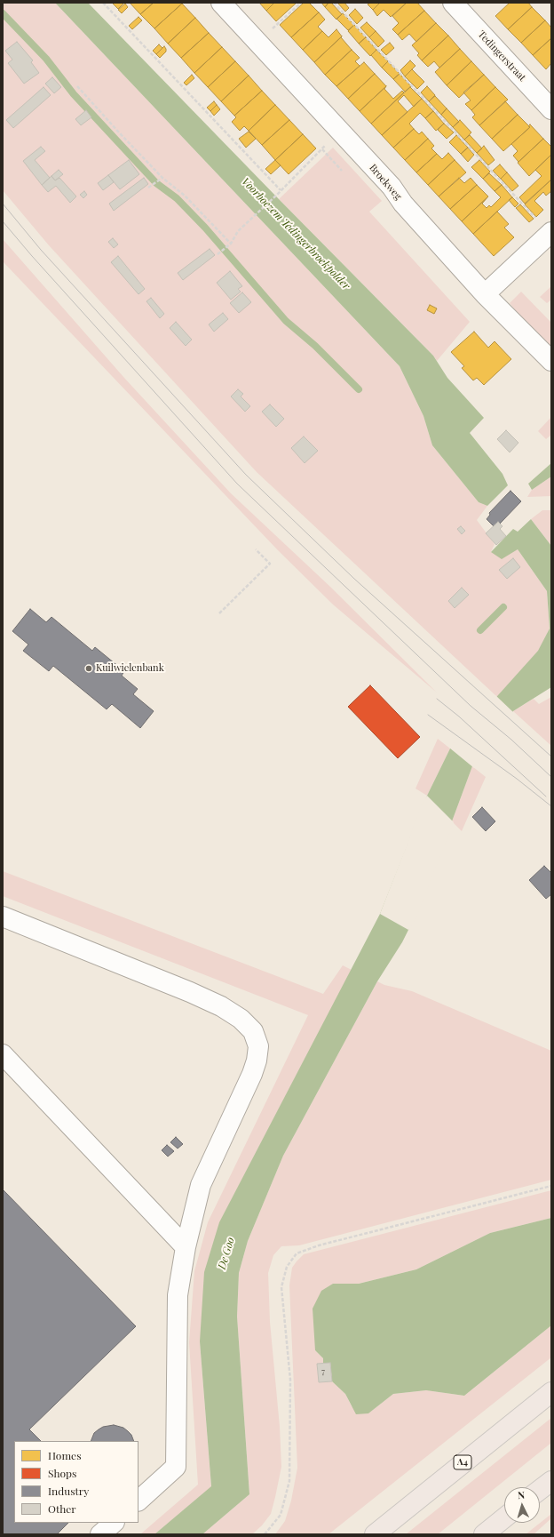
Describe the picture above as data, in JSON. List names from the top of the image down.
{
  "streets": {
    "highway": ["A4"],
    "street": ["Tedingerstraat", "Broekweg"]
  },
  "water": ["Voorboezem Tedingerbroekpolder", "De Goo"],
  "places": ["Kuilwielenbank"],
  "house_numbers": ["7"],
  "legend": [
    "Homes",
    "Shops",
    "Industry",
    "Other"
  ],
  "north": "top"
}
